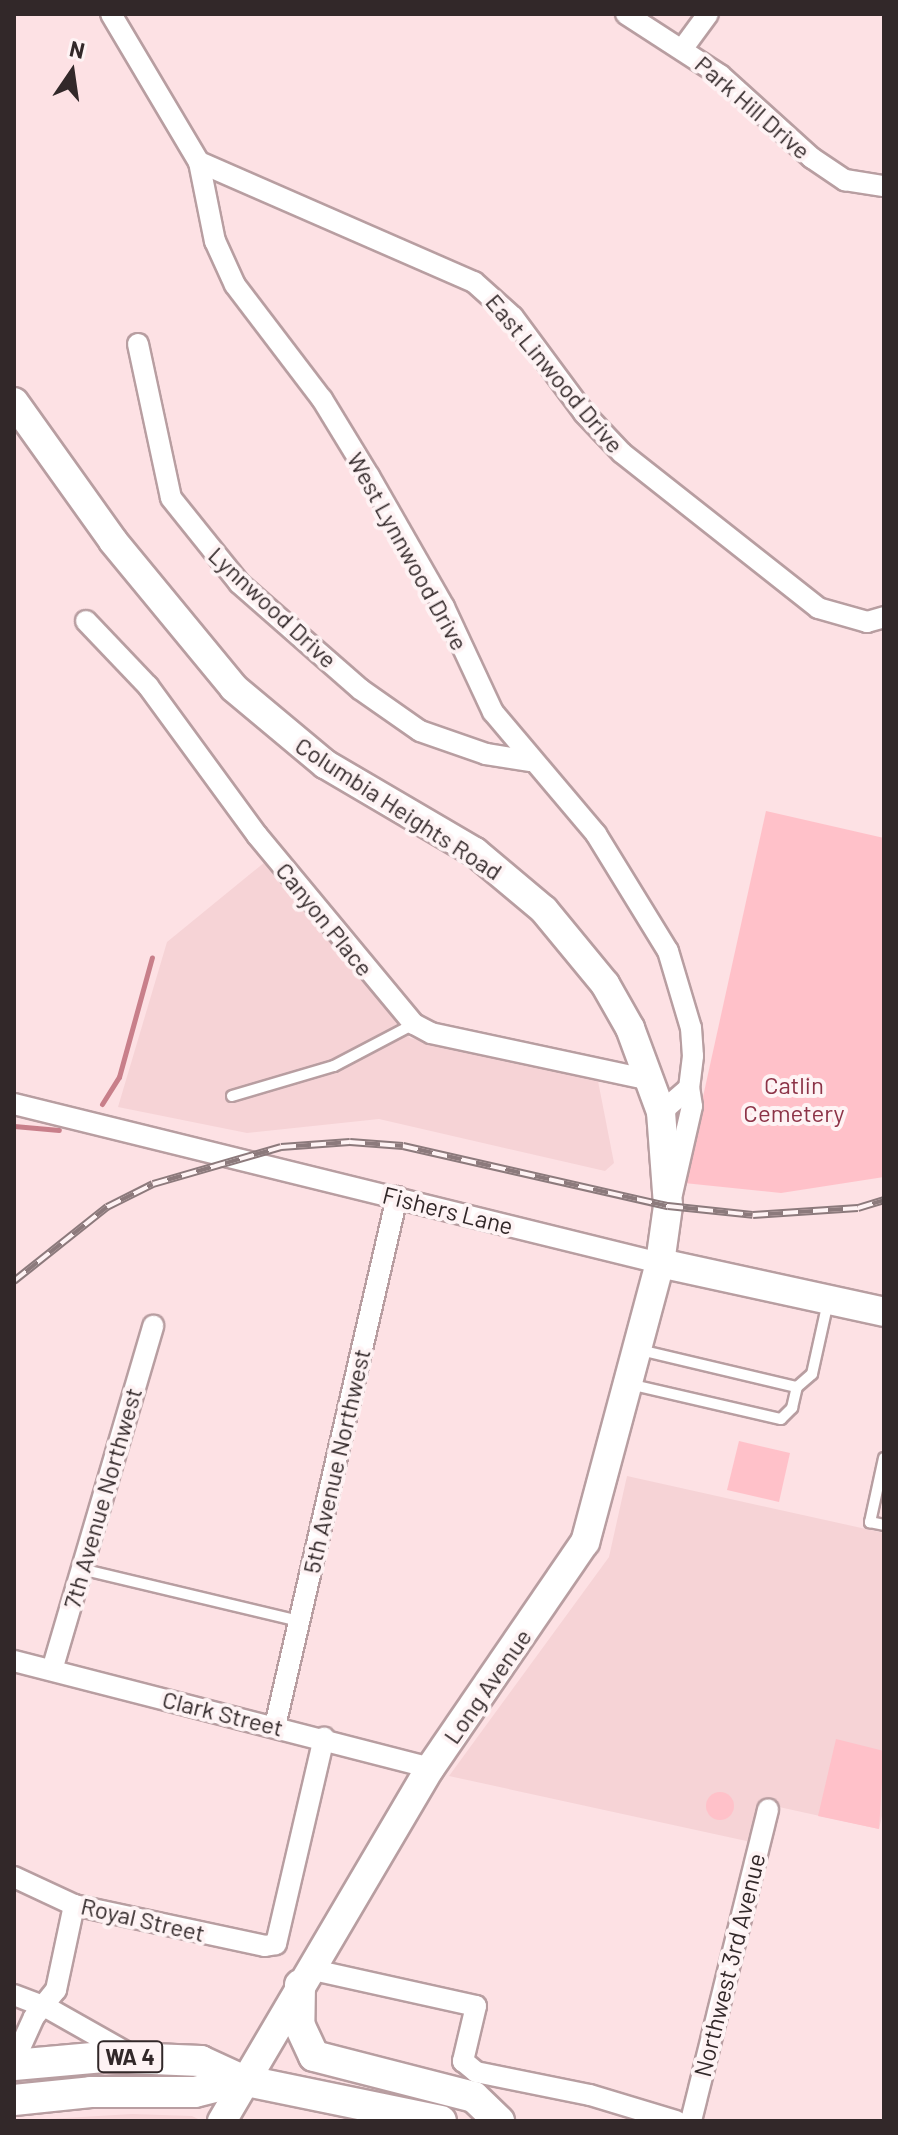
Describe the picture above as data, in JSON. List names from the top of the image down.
{
  "streets": {
    "main road": ["WA 4"],
    "street": [
      "Park Hill Drive",
      "East Linwood Drive",
      "West Lynnwood Drive",
      "Lynnwood Drive",
      "Columbia Heights Road",
      "Canyon Place",
      "Fishers Lane",
      "5th Avenue Northwest",
      "7th Avenue Northwest",
      "Long Avenue",
      "Clark Street",
      "Royal Street",
      "Northwest 3rd Avenue"
    ]
  },
  "crossings": [
    ["East Linwood Drive", "West Lynnwood Drive"],
    ["West Lynnwood Drive", "Lynnwood Drive"],
    ["West Lynnwood Drive", "Columbia Heights Road"],
    ["Columbia Heights Road", "Fishers Lane"],
    ["Columbia Heights Road", "Long Avenue"],
    ["Fishers Lane", "5th Avenue Northwest"],
    ["Fishers Lane", "Long Avenue"],
    ["5th Avenue Northwest", "Clark Street"],
    ["7th Avenue Northwest", "Clark Street"],
    ["Long Avenue", "Clark Street"],
    ["Long Avenue", "WA 4"],
    ["Clark Street", "Royal Street"]
  ],
  "parks": ["Catlin Cemetery"],
  "north": "top"
}
